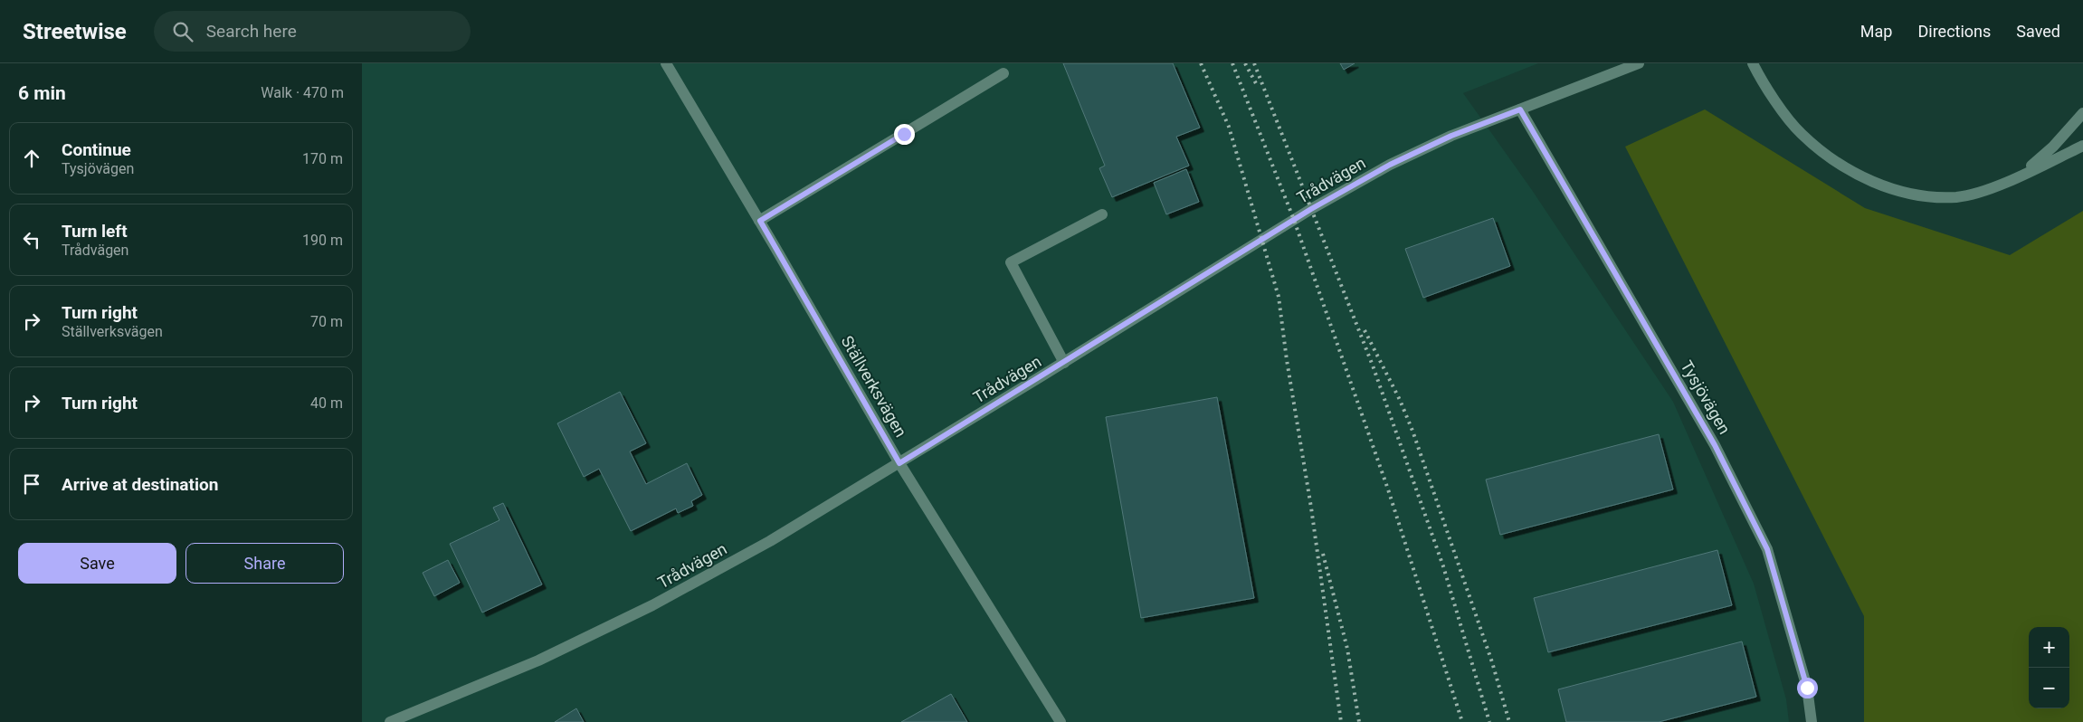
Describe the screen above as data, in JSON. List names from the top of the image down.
{
  "streets": {
    "street": ["Trådvägen", "Ställverksvägen", "Tysjövägen"]
  },
  "crossings": [
    ["Trådvägen", "Ställverksvägen"],
    ["Trådvägen", "Tysjövägen"]
  ],
  "page": {
    "header": "Streetwise",
    "search": "Search here",
    "nav": ["Map", "Directions", "Saved"],
    "heading": ["6 min", "Walk · 470 m"],
    "list": [
      ["Continue", "Tysjövägen", "170 m"],
      ["Turn left", "Trådvägen", "190 m"],
      ["Turn right", "Ställverksvägen", "70 m"],
      ["Turn right", "40 m"],
      "Arrive at destination"
    ],
    "buttons": ["Save", "Share"],
    "map_buttons": ["+", "−"]
  }
}
